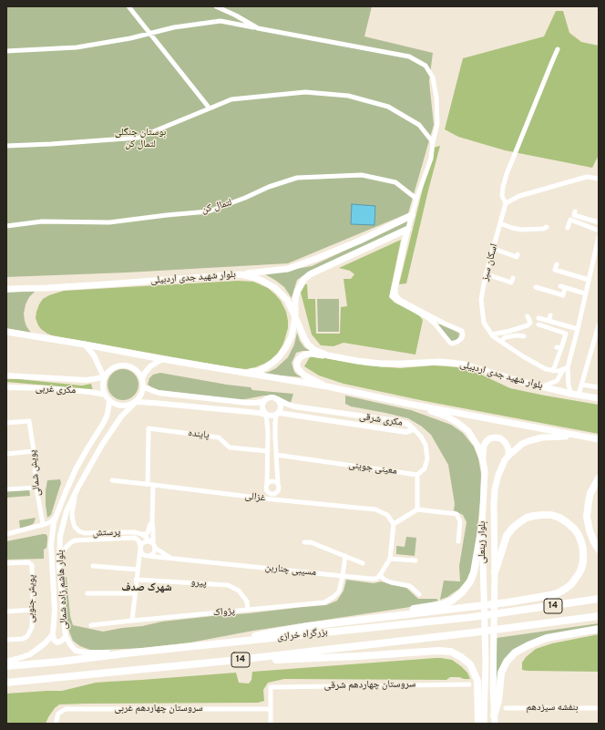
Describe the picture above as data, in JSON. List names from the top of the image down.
{
  "streets": {
    "highway": ["14", "بزرگراه خرازی"],
    "main road": ["بلوار شهید جدی اردبیلی", "بلوار زینعلی"],
    "street": [
      "لتمال کن",
      "اسکان سبز",
      "مکری غربی",
      "مکری شرقی",
      "پاینده",
      "معینی جوینی",
      "پویش شمالی",
      "غزالی",
      "پرستش",
      "مسیبی چناربن",
      "پیرو",
      "بلوار هاشم زاده شمالی",
      "پویش جنوبی",
      "پژواک",
      "سروستان چهاردهم شرقی",
      "بنفشه سیزدهم",
      "سروستان چهاردهم غربی"
    ]
  },
  "crossings": [
    ["مکری غربی", "بلوار هاشم زاده شمالی"],
    ["پاینده", "غزالی"],
    ["پرستش", "مسیبی چناربن"],
    ["پرستش", "بلوار هاشم زاده شمالی"],
    ["مسیبی چناربن", "پژواک"],
    ["پیرو", "پژواک"],
    ["بلوار هاشم زاده شمالی", "بزرگراه خرازی"],
    ["سروستان چهاردهم شرقی", "سروستان چهاردهم غربی"]
  ],
  "districts": ["شهرک صدف"],
  "parks": ["بوستان جنگلی لتمال کن"]
}
